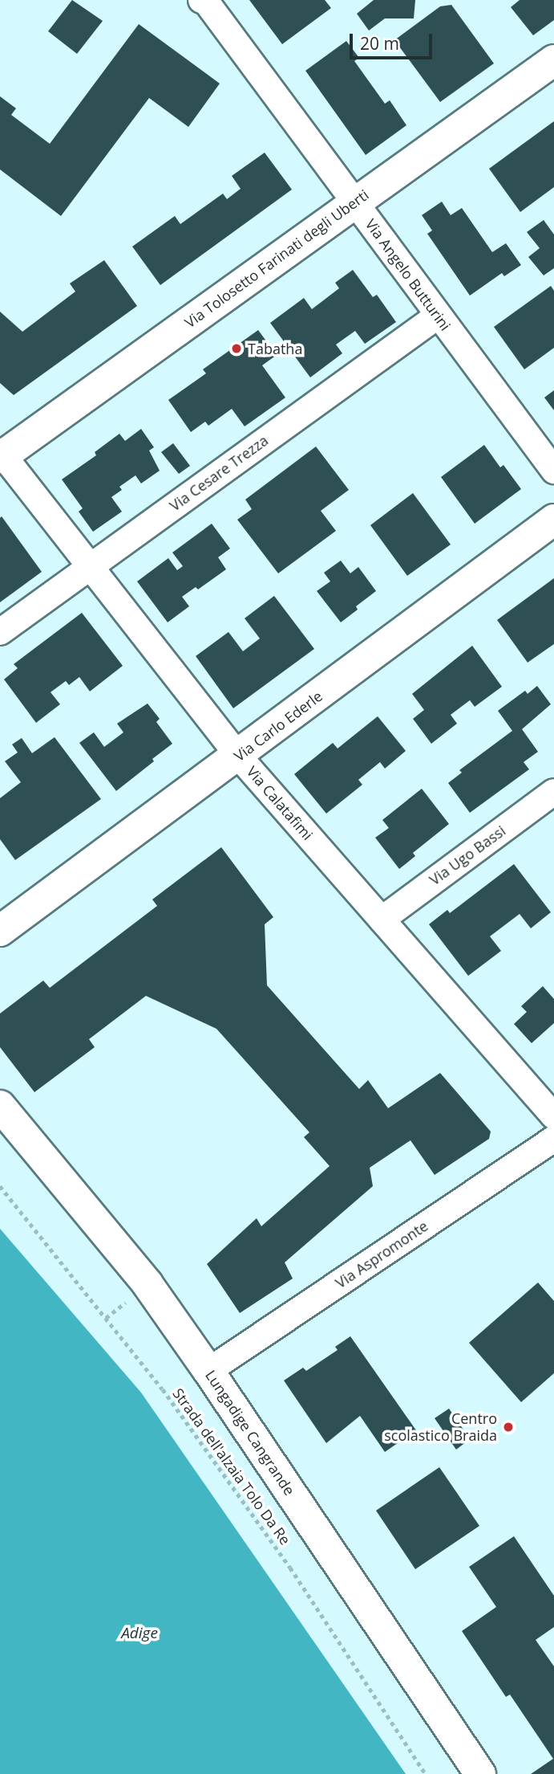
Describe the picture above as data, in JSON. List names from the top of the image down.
{
  "streets": {
    "street": [
      "Via Tolosetto Farinati degli Uberti",
      "Via Angelo Butturini",
      "Via Cesare Trezza",
      "Via Carlo Ederle",
      "Via Calatafimi",
      "Via Ugo Bassi",
      "Via Aspromonte",
      "Lungadige Cangrande"
    ],
    "path": ["Strada dell'alzaia Tolo Da Re"]
  },
  "crossings": [
    ["Via Tolosetto Farinati degli Uberti", "Via Angelo Butturini"],
    ["Via Tolosetto Farinati degli Uberti", "Via Calatafimi"],
    ["Via Angelo Butturini", "Via Cesare Trezza"],
    ["Via Cesare Trezza", "Via Calatafimi"],
    ["Via Carlo Ederle", "Via Calatafimi"],
    ["Via Calatafimi", "Via Ugo Bassi"],
    ["Via Aspromonte", "Lungadige Cangrande"]
  ],
  "water": ["Adige"],
  "places": ["Tabatha", "Centro scolastico Braida"],
  "scale_bar": "20 m"
}
